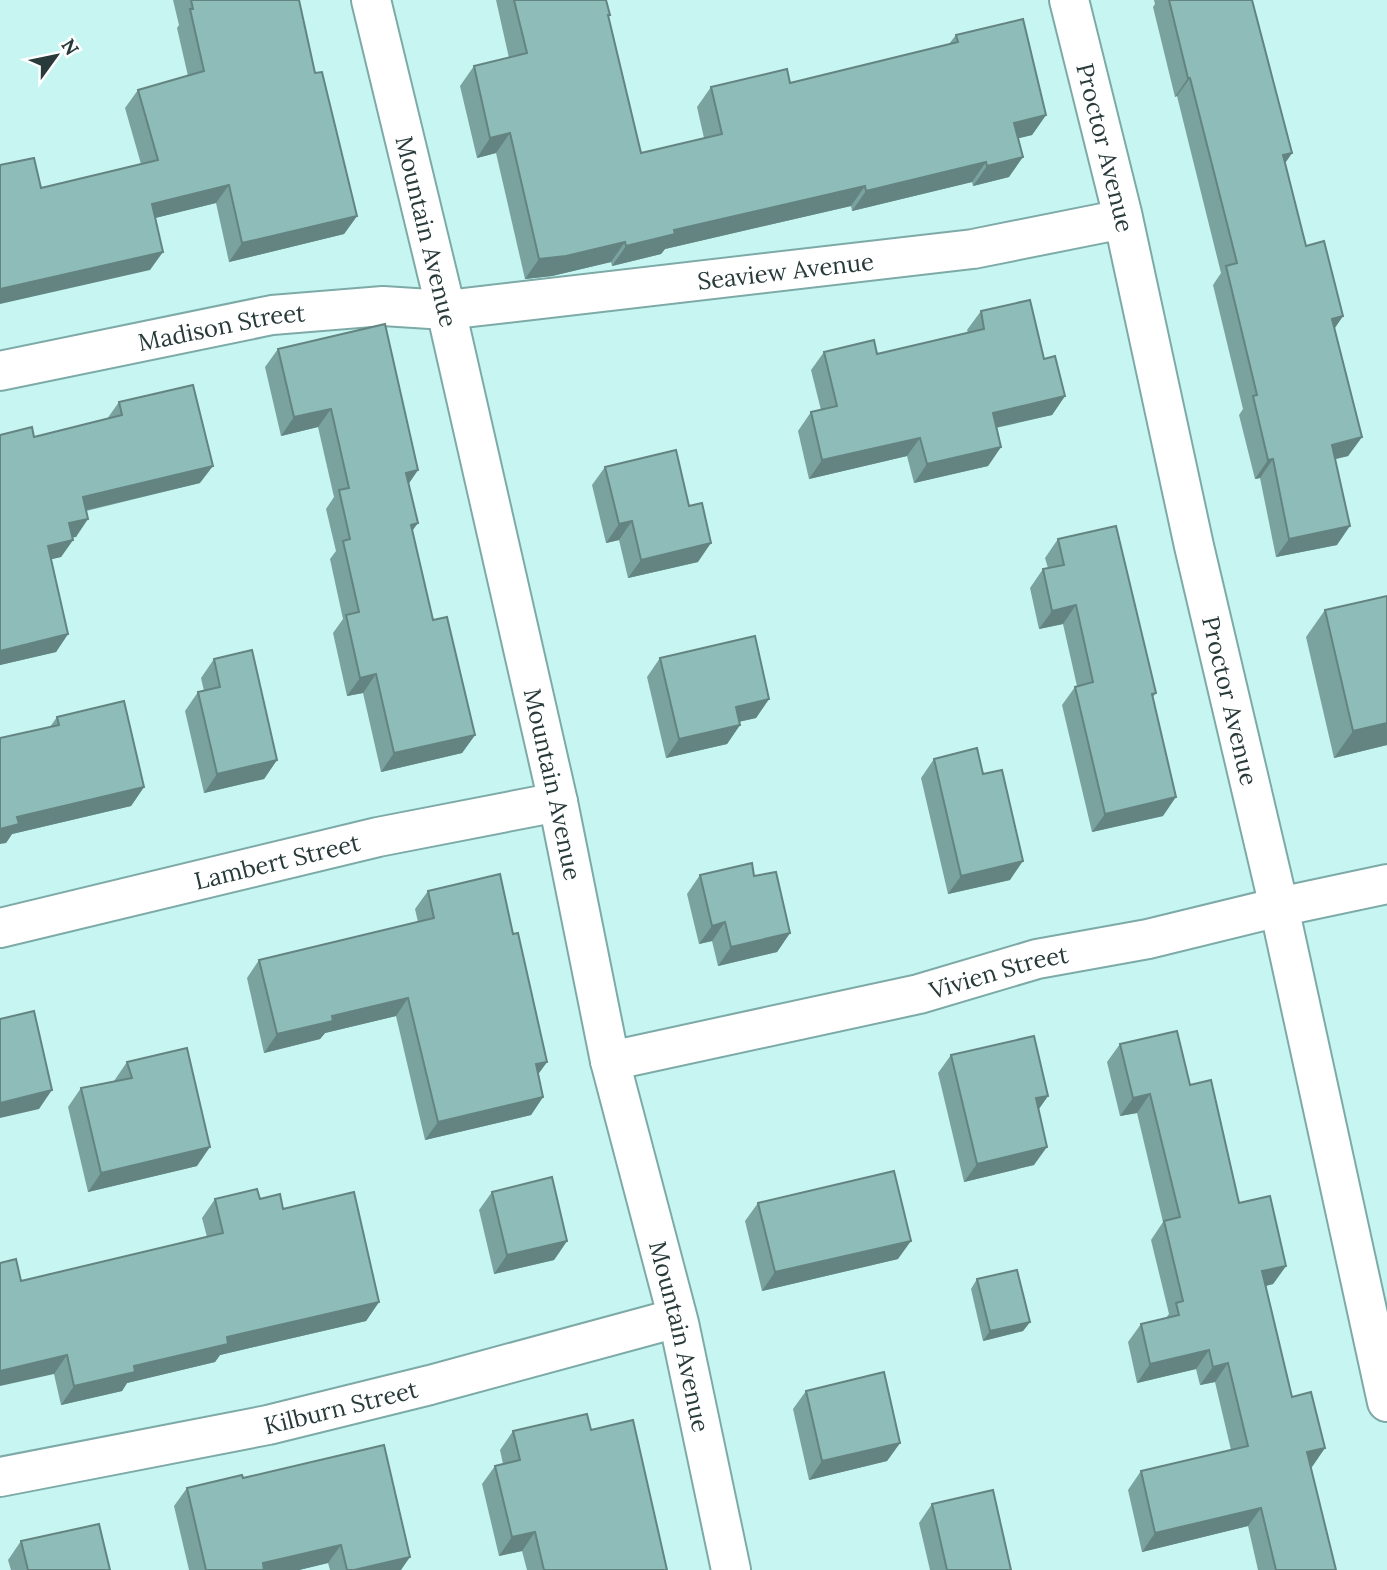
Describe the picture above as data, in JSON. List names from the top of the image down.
{
  "streets": {
    "street": [
      "Proctor Avenue",
      "Mountain Avenue",
      "Seaview Avenue",
      "Madison Street",
      "Lambert Street",
      "Vivien Street",
      "Kilburn Street"
    ]
  },
  "crossings": [
    ["Proctor Avenue", "Seaview Avenue"],
    ["Proctor Avenue", "Vivien Street"],
    ["Mountain Avenue", "Seaview Avenue"],
    ["Mountain Avenue", "Madison Street"],
    ["Mountain Avenue", "Lambert Street"],
    ["Mountain Avenue", "Vivien Street"],
    ["Mountain Avenue", "Kilburn Street"],
    ["Seaview Avenue", "Madison Street"]
  ],
  "north": "top right"
}
